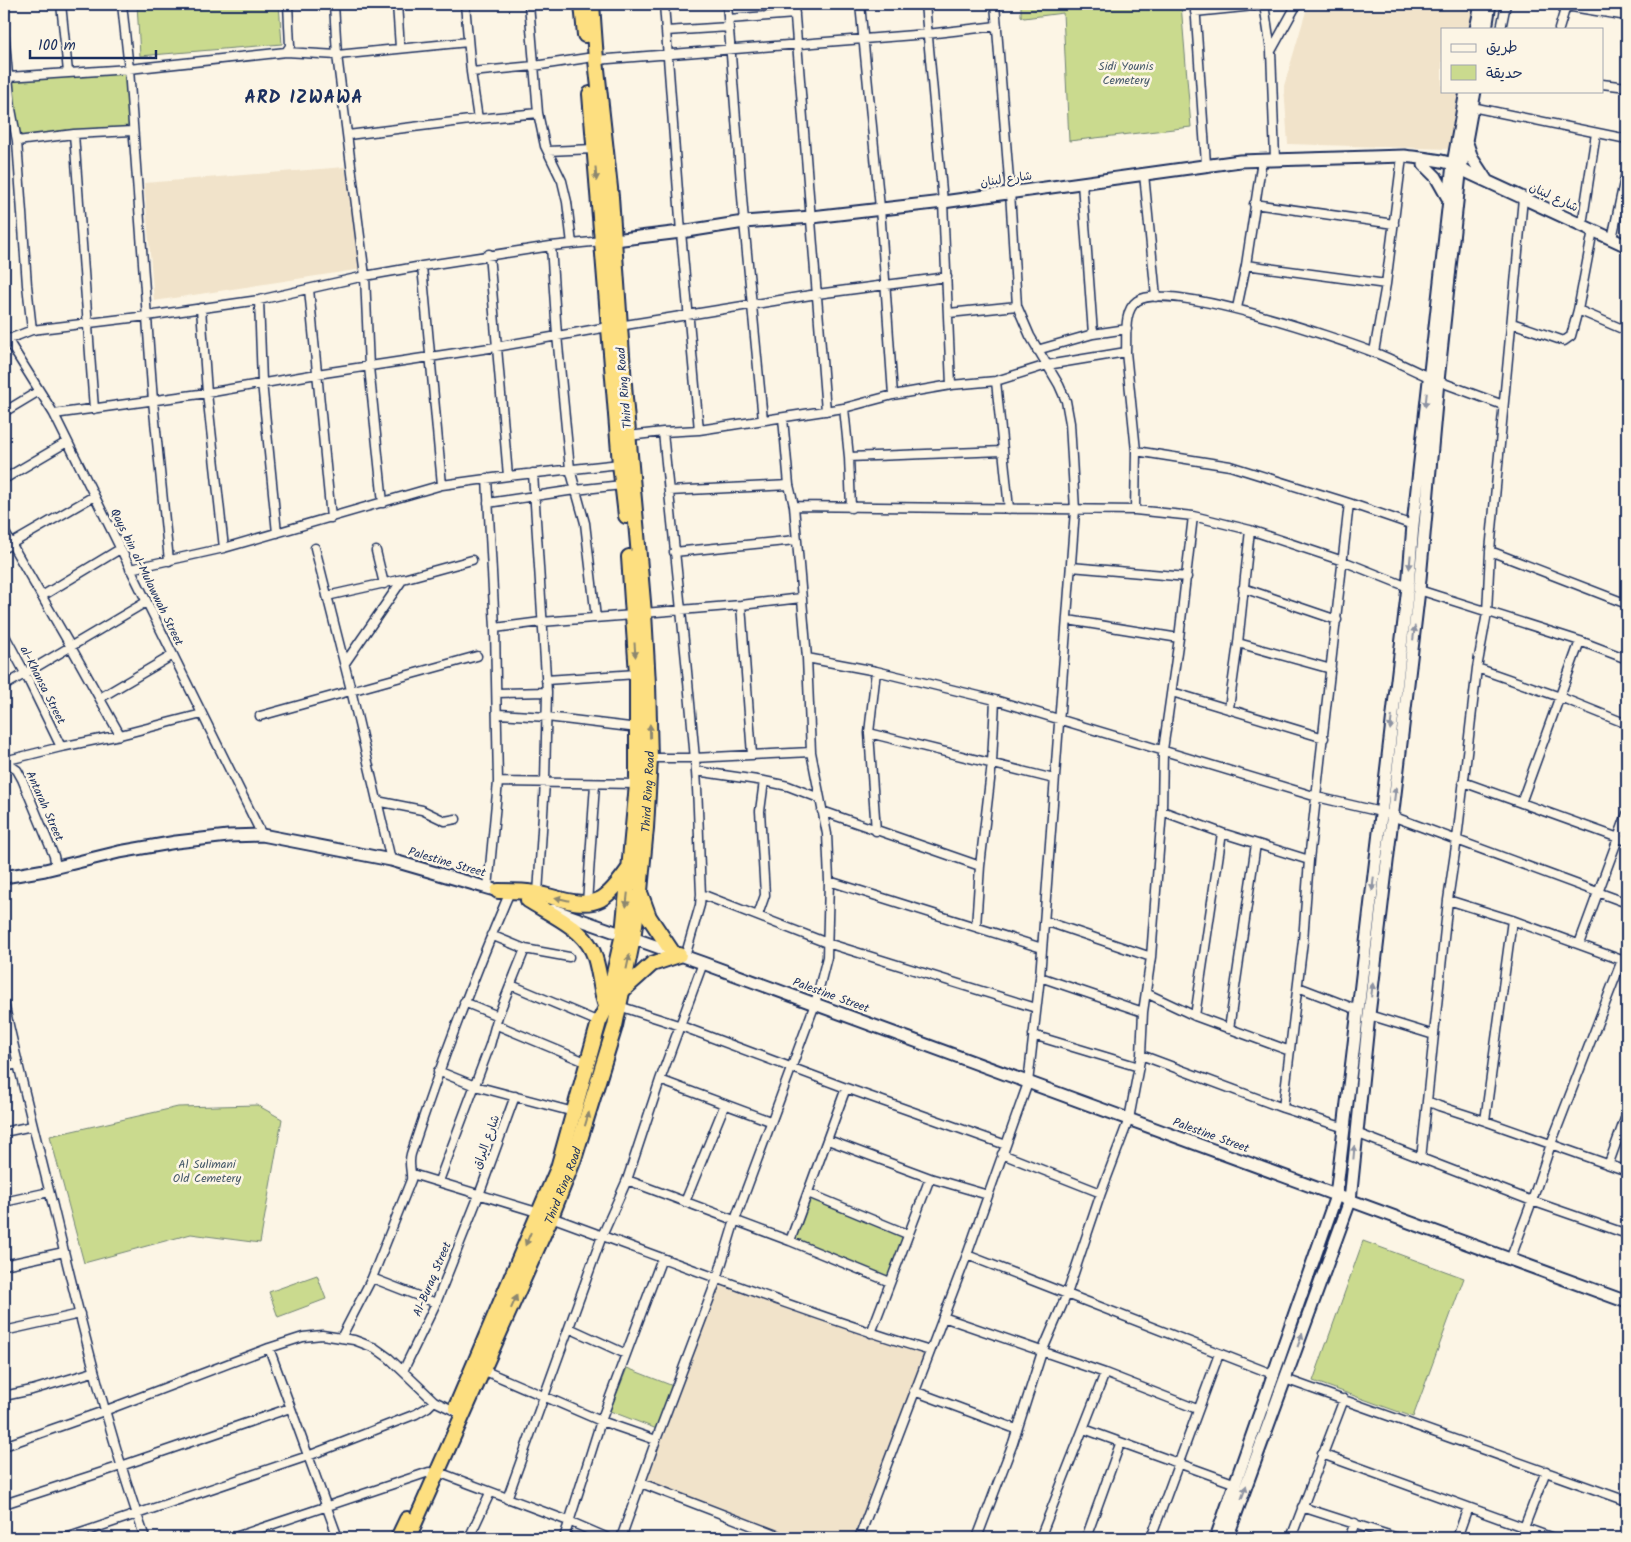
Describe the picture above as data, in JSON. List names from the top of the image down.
{
  "streets": {
    "highway": ["Third Ring Road"],
    "street": [
      "شارع لبنان",
      "Qays bin al-Mulawwah Street",
      "al-Khansa Street",
      "Antarah Street",
      "Palestine Street",
      "شارع البراق",
      "Al-Buraq Street"
    ]
  },
  "crossings": [
    ["شارع لبنان", "Third Ring Road"],
    ["Third Ring Road", "Palestine Street"],
    ["Qays bin al-Mulawwah Street", "Palestine Street"],
    ["Antarah Street", "Palestine Street"],
    ["شارع البراق", "Al-Buraq Street"]
  ],
  "districts": ["ARD IZWAWA"],
  "parks": ["Sidi Younis Cemetery", "Al Sulimani Old Cemetery"],
  "legend": ["طريق", "حديقة"],
  "scale_bar": "100 m"
}
